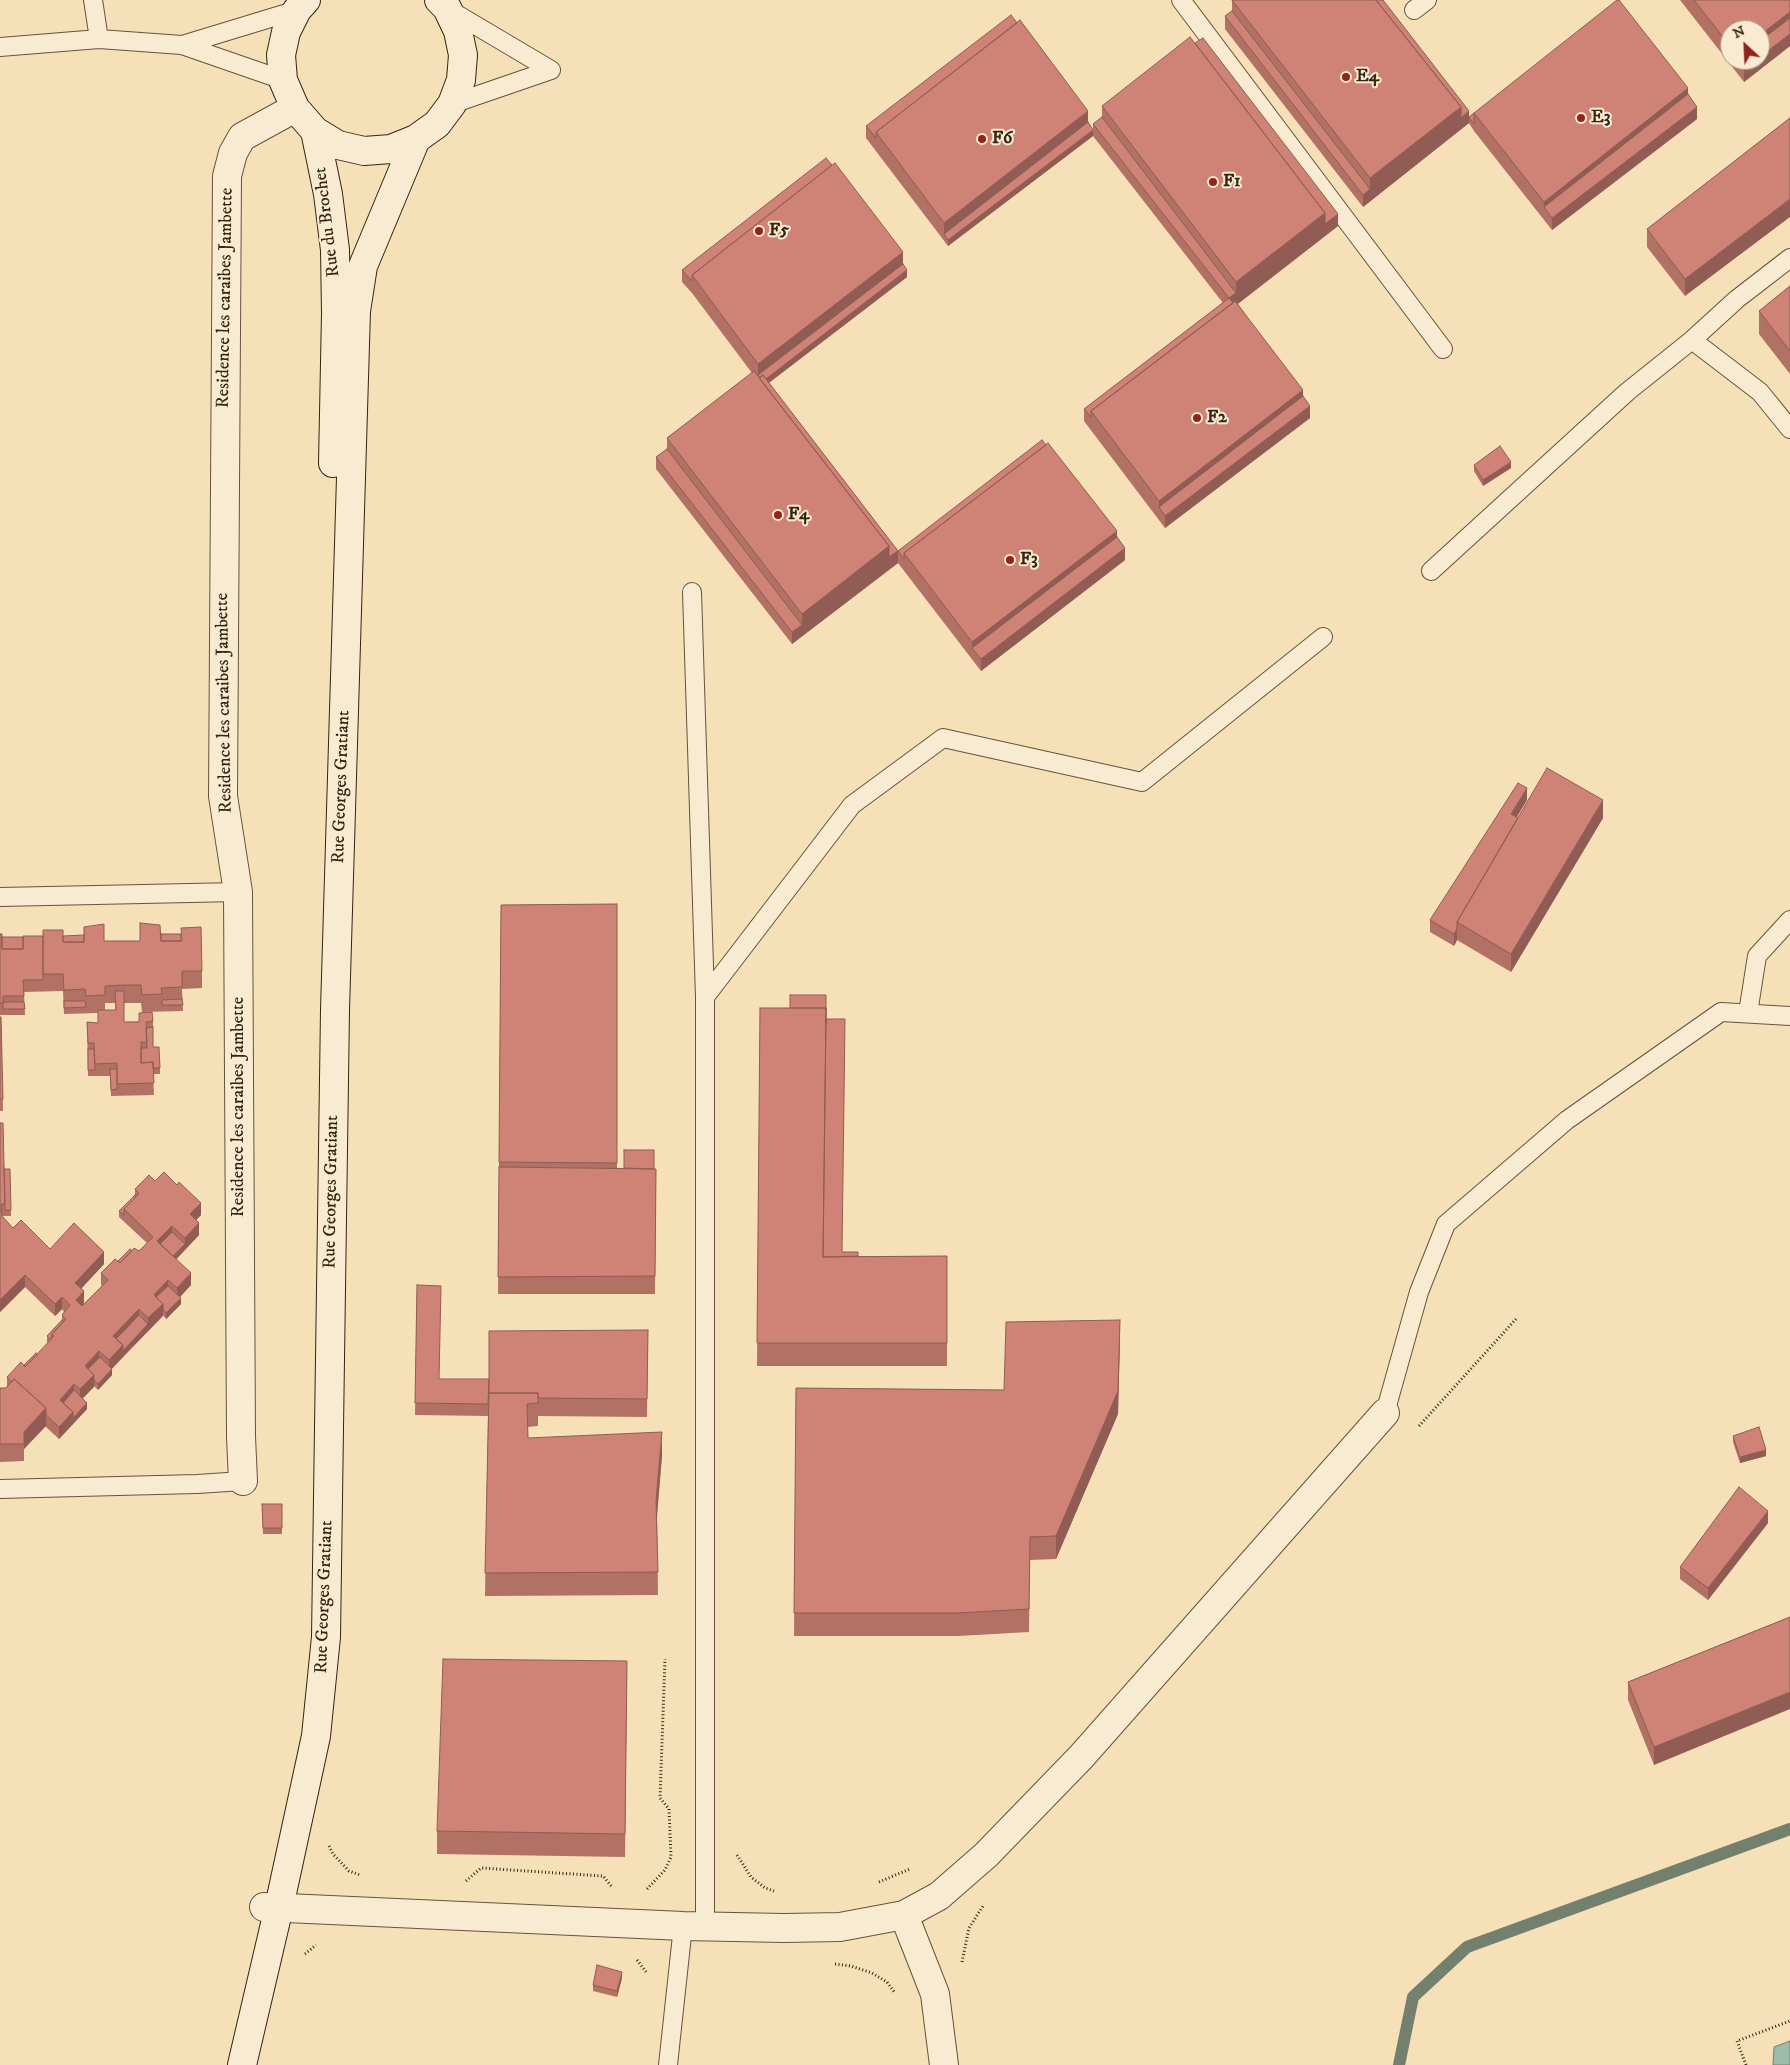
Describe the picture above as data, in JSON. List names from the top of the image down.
{
  "streets": {
    "street": ["Rue du Brochet", "Residence les caraibes Jambette", "Rue Georges Gratiant"]
  },
  "crossings": [
    ["Rue du Brochet", "Rue Georges Gratiant"]
  ],
  "places": [
    "E4",
    "E3",
    "F6",
    "F1",
    "F5",
    "F2",
    "F4",
    "F3"
  ],
  "north": "top left"
}
